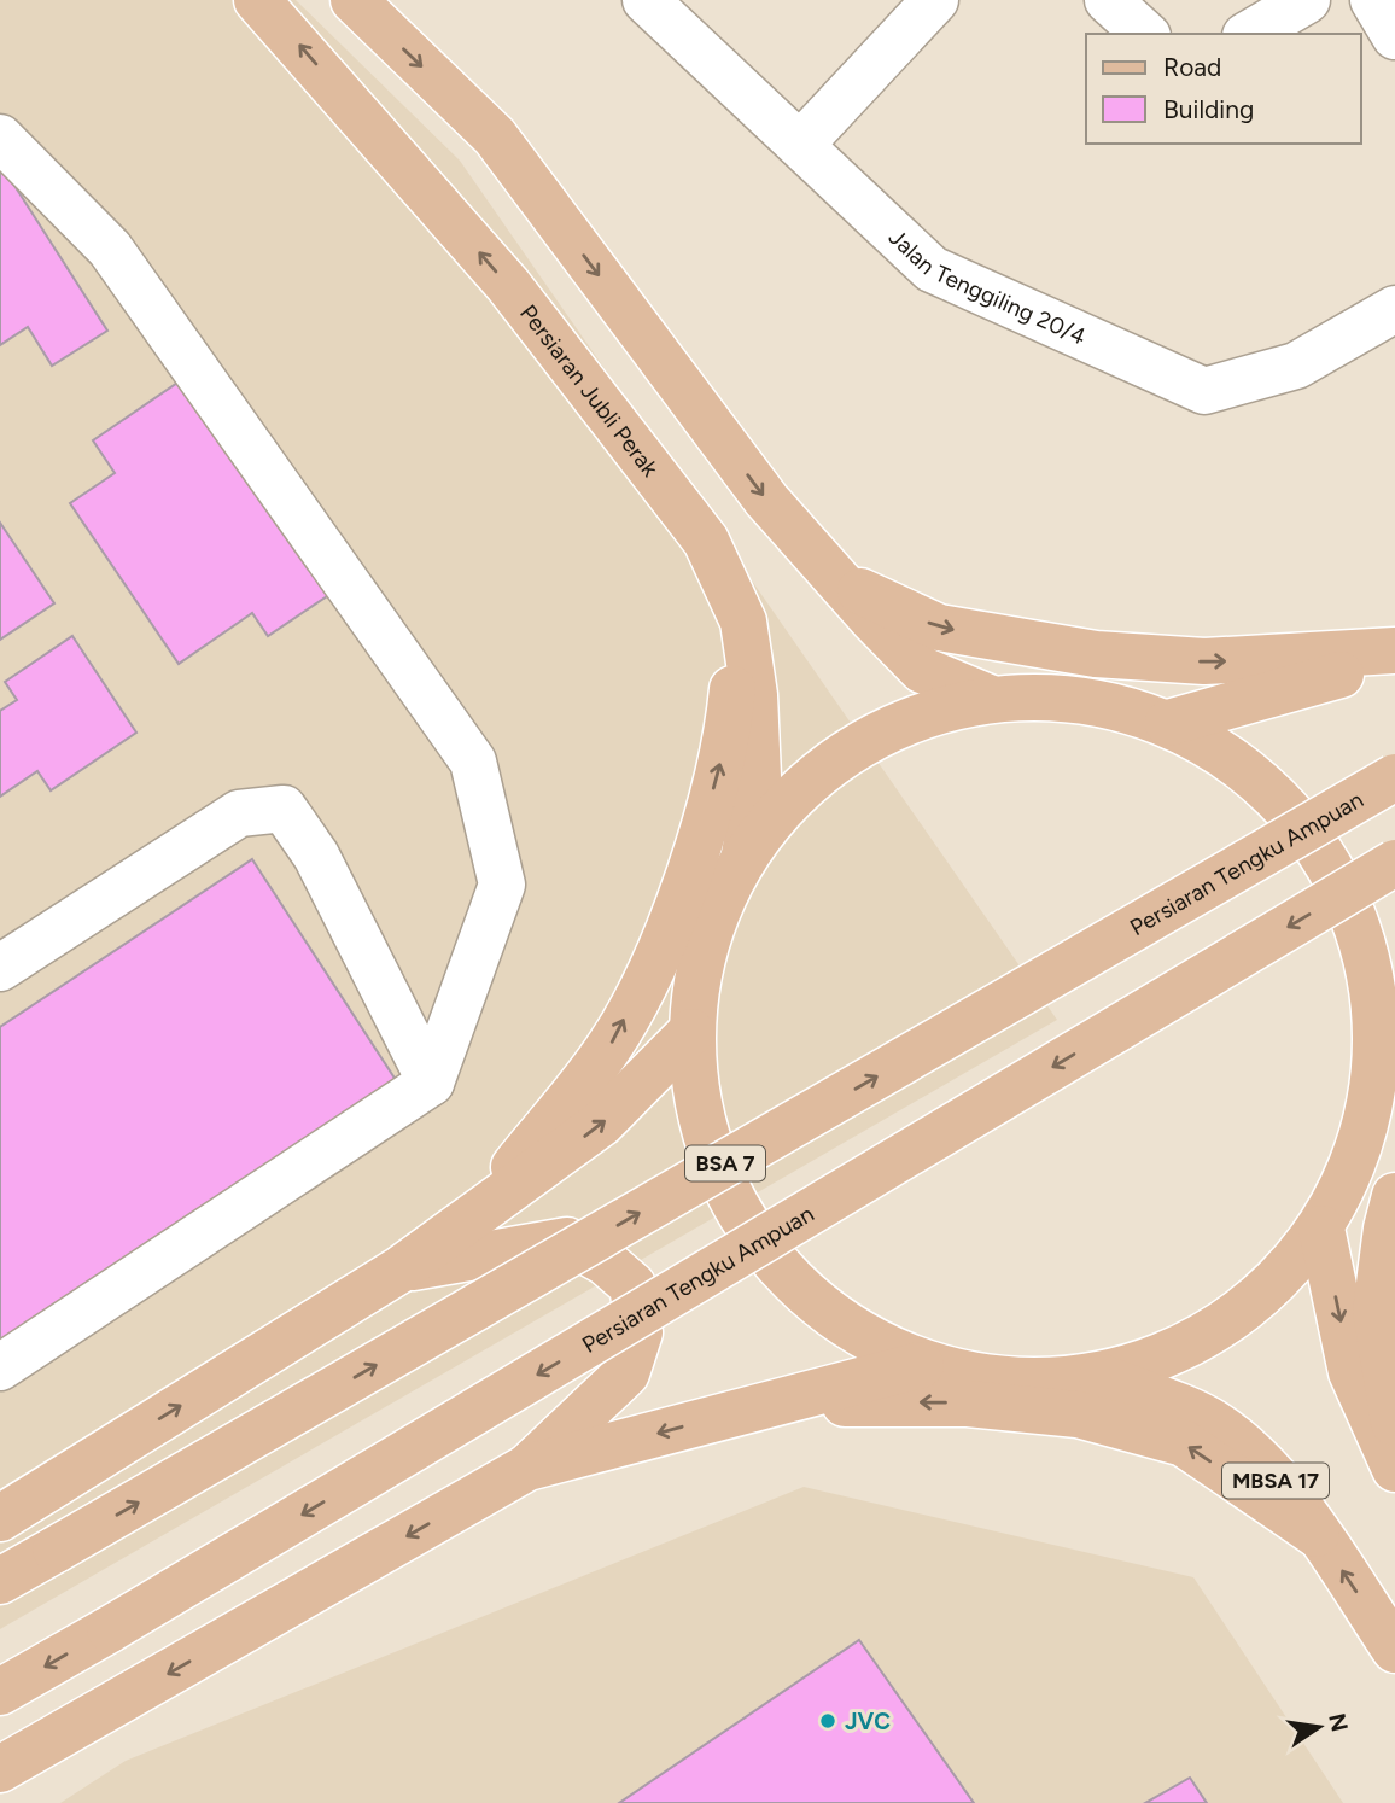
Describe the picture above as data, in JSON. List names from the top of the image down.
{
  "streets": {
    "main road": [
      "Persiaran Jubli Perak",
      "Persiaran Tengku Ampuan",
      "BSA 7",
      "MBSA 17"
    ],
    "street": ["Jalan Tenggiling 20/4"]
  },
  "places": ["JVC"],
  "legend": ["Road", "Building"],
  "north": "right"
}
